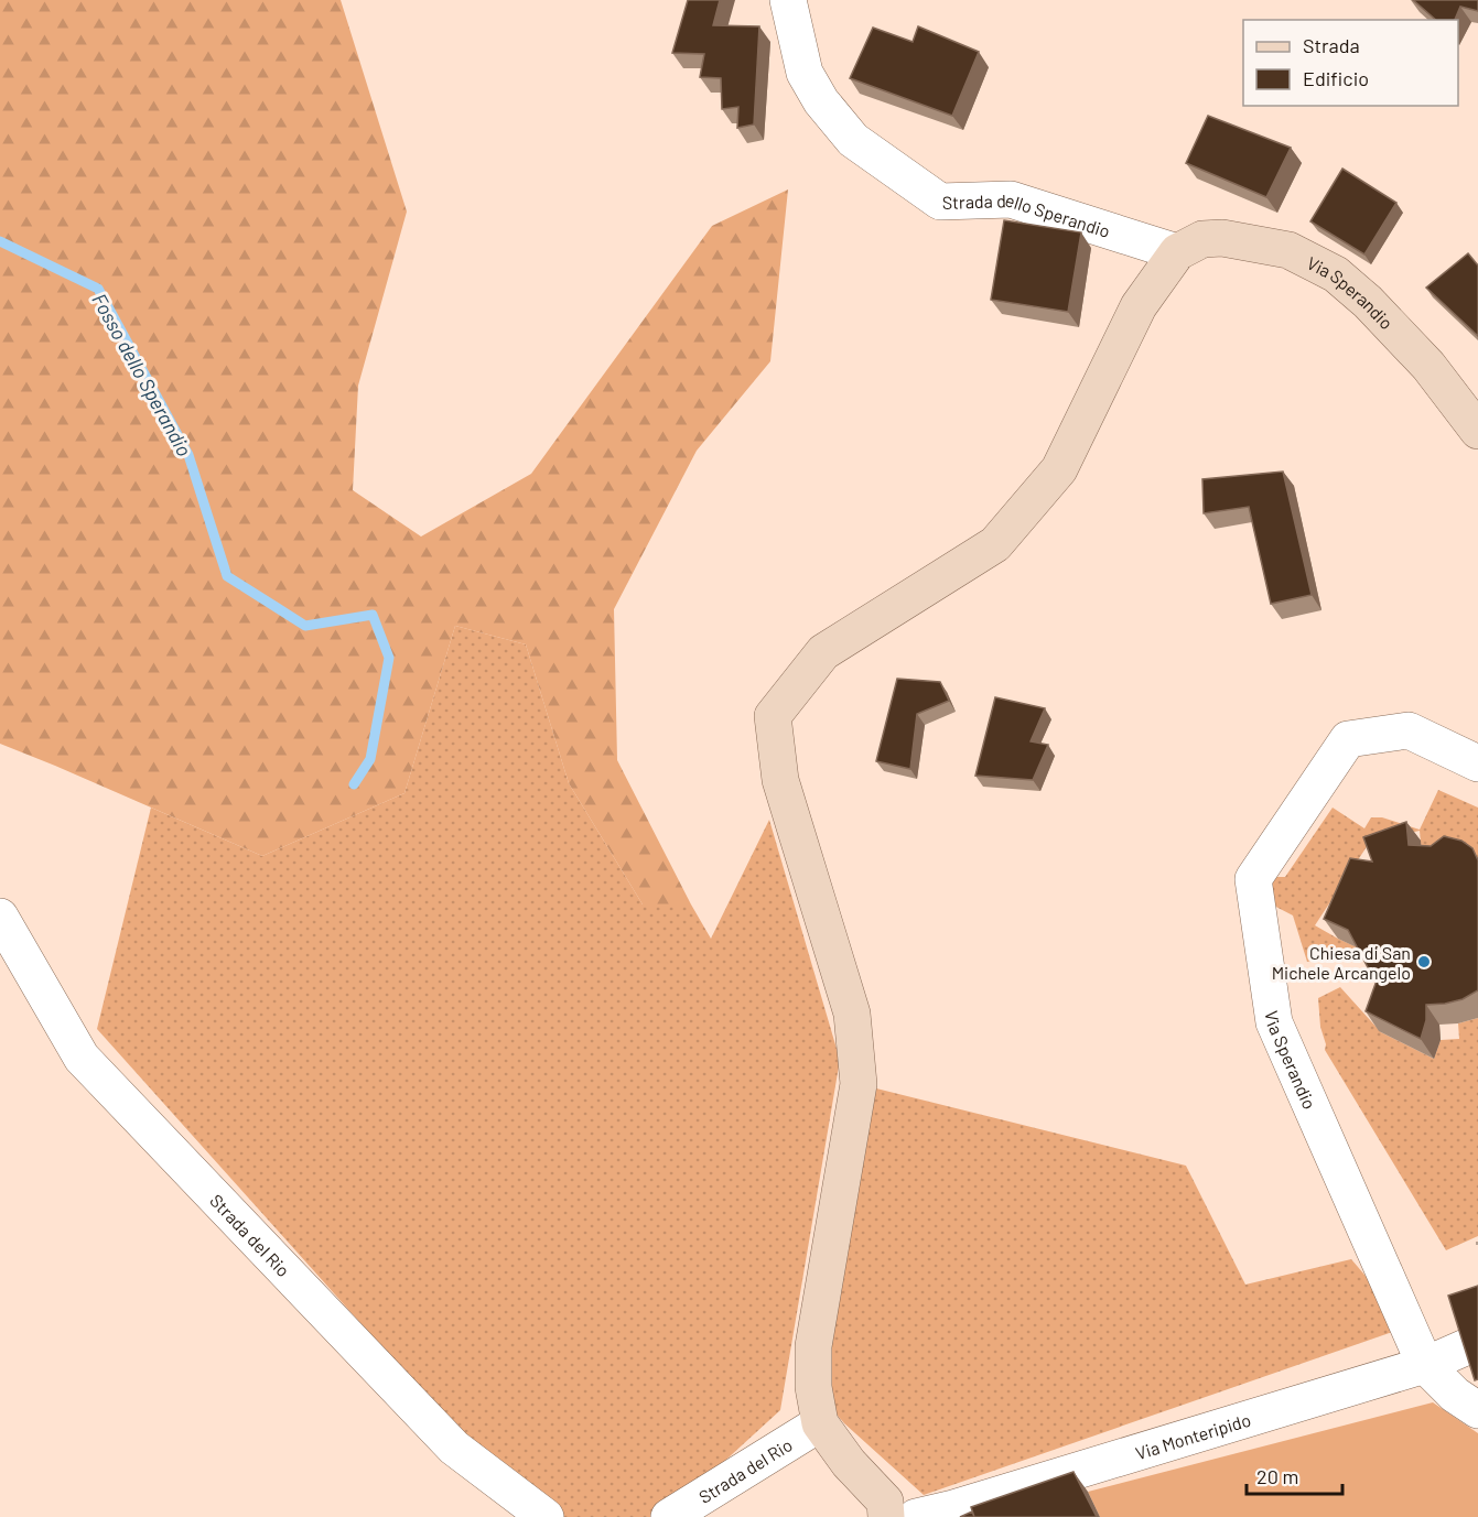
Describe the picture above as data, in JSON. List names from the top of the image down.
{
  "streets": {
    "street": [
      "Strada dello Sperandio",
      "Via Sperandio",
      "Strada del Rio",
      "Via Monteripido"
    ]
  },
  "crossings": [
    ["Strada dello Sperandio", "Via Sperandio"],
    ["Via Sperandio", "Via Monteripido"]
  ],
  "water": ["Fosso dello Sperandio"],
  "places": ["Chiesa di San Michele Arcangelo"],
  "legend": ["Strada", "Edificio"],
  "scale_bar": "20 m"
}
